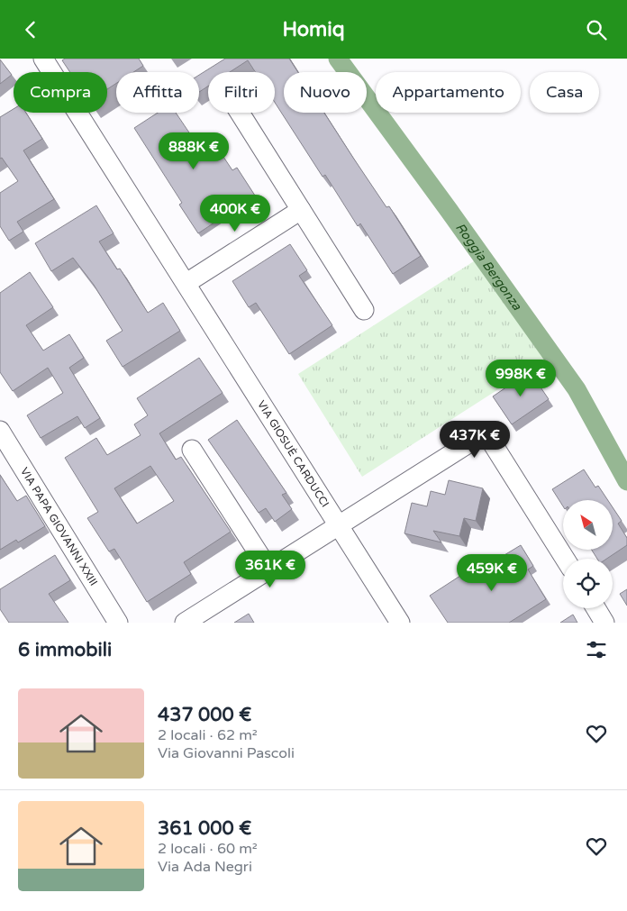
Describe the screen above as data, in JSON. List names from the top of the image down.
{
  "streets": {
    "street": ["VIA GIOSUÈ CARDUCCI", "VIA PAPA GIOVANNI XXIII"]
  },
  "water": ["Roggia Bergonza"],
  "north": "top left",
  "page": {
    "header": "Homiq",
    "chip": [
      "Compra",
      "Affitta",
      "Filtri",
      "Nuovo",
      "Appartamento",
      "Casa"
    ],
    "price": [
      "888K €",
      "400K €",
      "998K €",
      "437K €",
      "361K €",
      "459K €"
    ],
    "heading": "6 immobili",
    "list": [
      {
        "name": "437 000 €",
        "note": "2 locali · 62 m² · Via Giovanni Pascoli"
      },
      {
        "name": "361 000 €",
        "note": "2 locali · 60 m² · Via Ada Negri"
      }
    ]
  }
}
